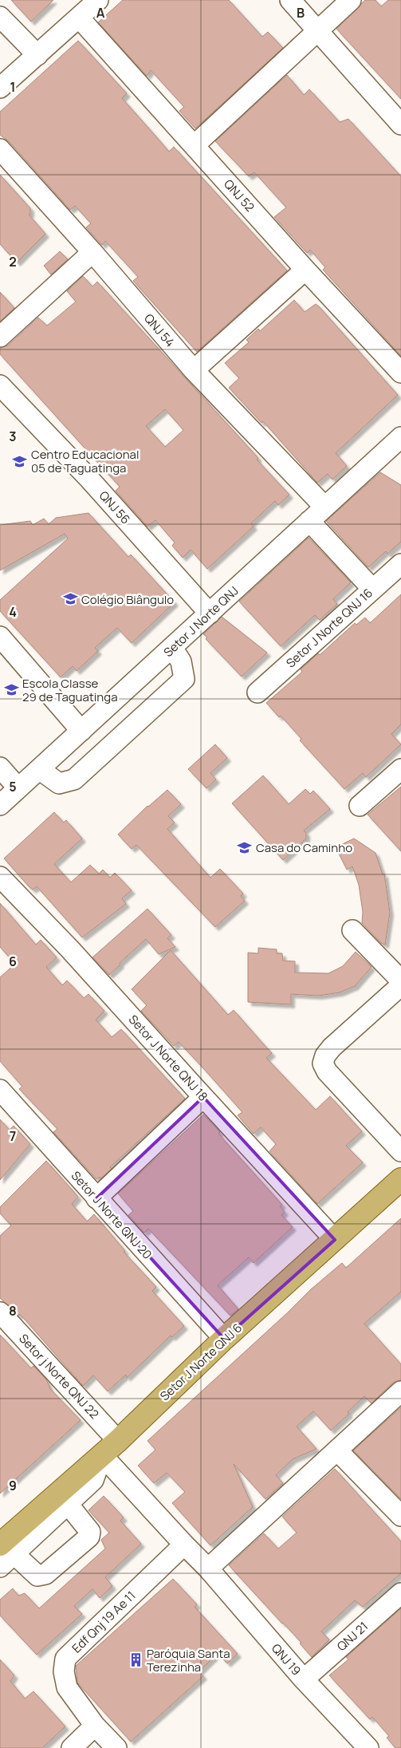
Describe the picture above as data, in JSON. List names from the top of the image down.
{
  "streets": {
    "main road": ["Setor J Norte QNJ 6"],
    "street": [
      "QNJ 52",
      "QNJ 54",
      "QNJ 56",
      "Setor J Norte QNJ",
      "Setor J Norte QNJ 16",
      "Setor J Norte QNJ 18",
      "Setor J Norte QNJ 20",
      "Setor j Norte QNJ 22",
      "Edf Qnj 19 Ae 11",
      "QNJ 21",
      "QNJ 19"
    ]
  },
  "crossings": [
    ["QNJ 54", "Setor J Norte QNJ"],
    ["QNJ 56", "Setor J Norte QNJ"],
    ["Setor J Norte QNJ 18", "Setor J Norte QNJ 6"],
    ["Setor J Norte QNJ 20", "Setor J Norte QNJ 6"],
    ["Setor J Norte QNJ 6", "Setor j Norte QNJ 22"],
    ["Setor J Norte QNJ 6", "QNJ 19"],
    ["Edf Qnj 19 Ae 11", "QNJ 19"],
    ["QNJ 21", "QNJ 19"]
  ],
  "places": {
    "school or university": [
      "Centro Educacional 05 de Taguatinga",
      "Colégio Biângulo",
      "Escola Classe 29 de Taguatinga",
      "Casa do Caminho"
    ],
    "building": ["Paróquia Santa Terezinha"]
  },
  "grid": {
    "columns": ["A", "B"],
    "rows": [
      "1",
      "2",
      "3",
      "4",
      "5",
      "6",
      "7",
      "8",
      "9"
    ]
  }
}
